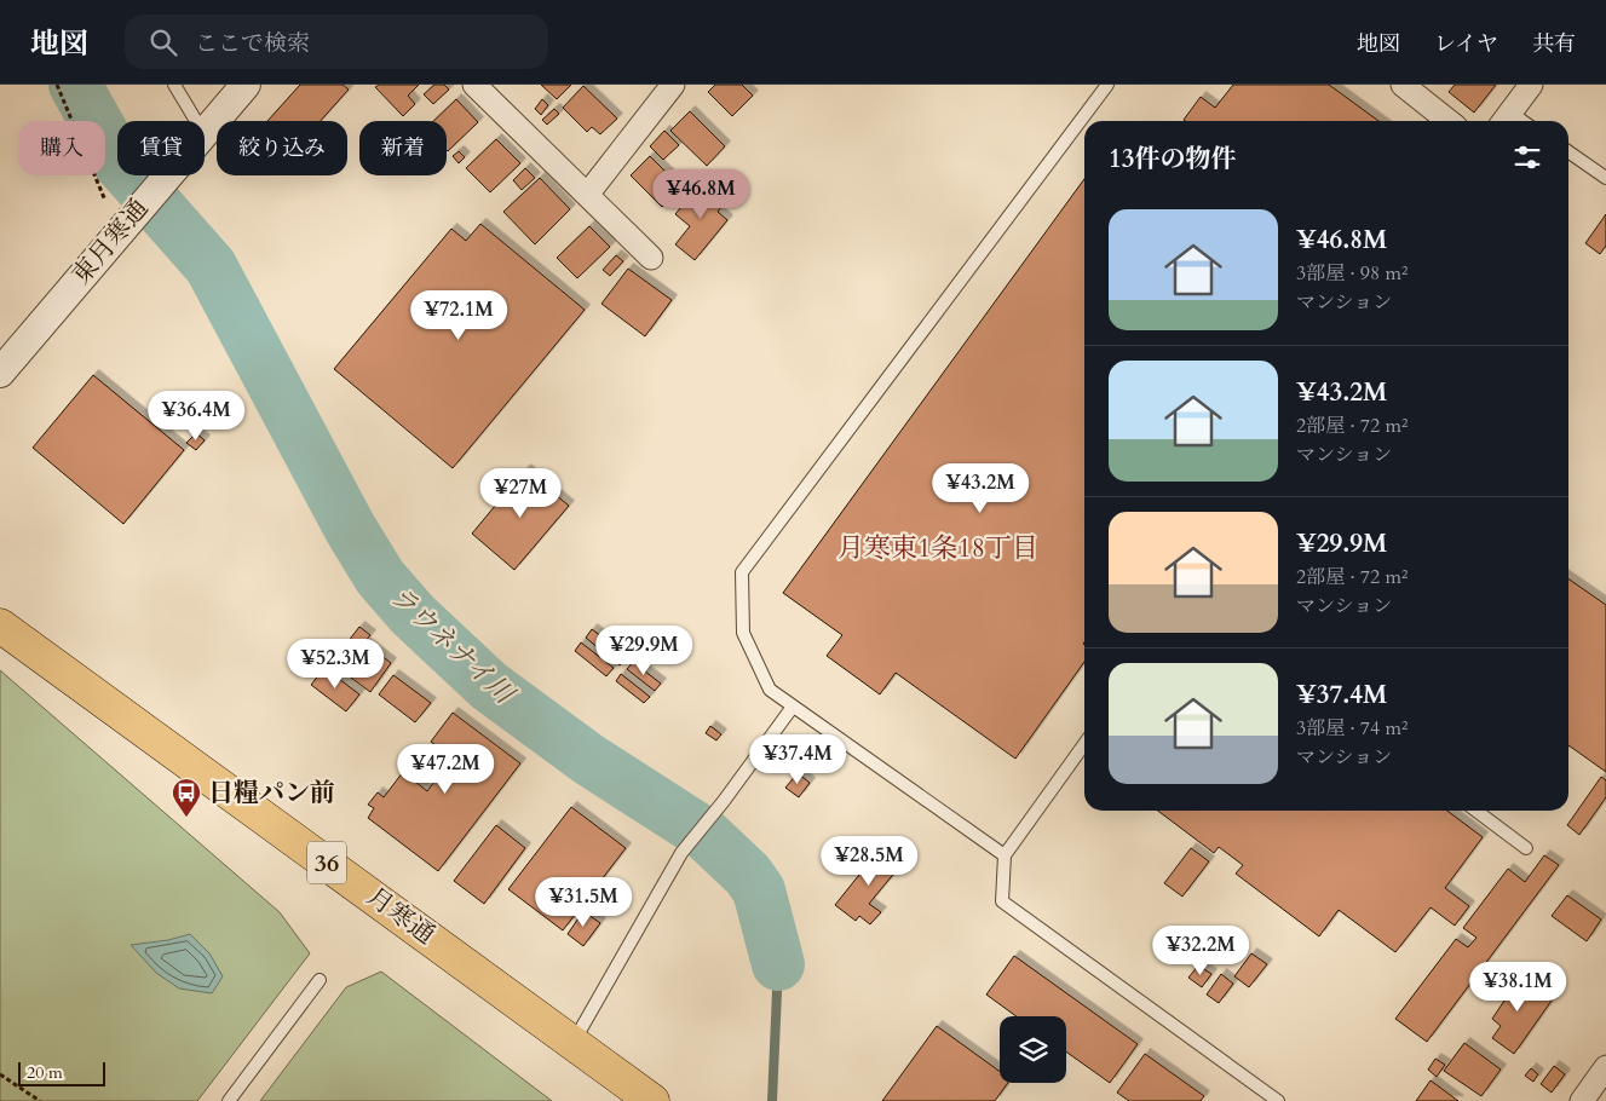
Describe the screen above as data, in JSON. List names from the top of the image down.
{
  "streets": {
    "highway": ["36", "月寒通"],
    "street": ["東月寒通"]
  },
  "districts": ["月寒東1条18丁目"],
  "water": ["ラウネナイ川"],
  "places": {
    "bus stop": ["日糧パン前"]
  },
  "scale_bar": "20 m",
  "page": {
    "header": "地図",
    "search": "ここで検索",
    "nav": ["地図", "レイヤ", "共有"],
    "chip": [
      "購入",
      "賃貸",
      "絞り込み",
      "新着"
    ],
    "heading": "13件の物件",
    "price": [
      "¥46.8M",
      "¥72.1M",
      "¥36.4M",
      "¥43.2M",
      "¥27M",
      "¥29.9M",
      "¥52.3M",
      "¥37.4M",
      "¥47.2M",
      "¥28.5M",
      "¥31.5M",
      "¥32.2M",
      "¥38.1M"
    ],
    "list": [
      {
        "name": "¥46.8M",
        "note": "3部屋 · 98 m² · マンション"
      },
      {
        "name": "¥43.2M",
        "note": "2部屋 · 72 m² · マンション"
      },
      {
        "name": "¥29.9M",
        "note": "2部屋 · 72 m² · マンション"
      },
      {
        "name": "¥37.4M",
        "note": "3部屋 · 74 m² · マンション"
      }
    ],
    "scale": "20 m"
  }
}
